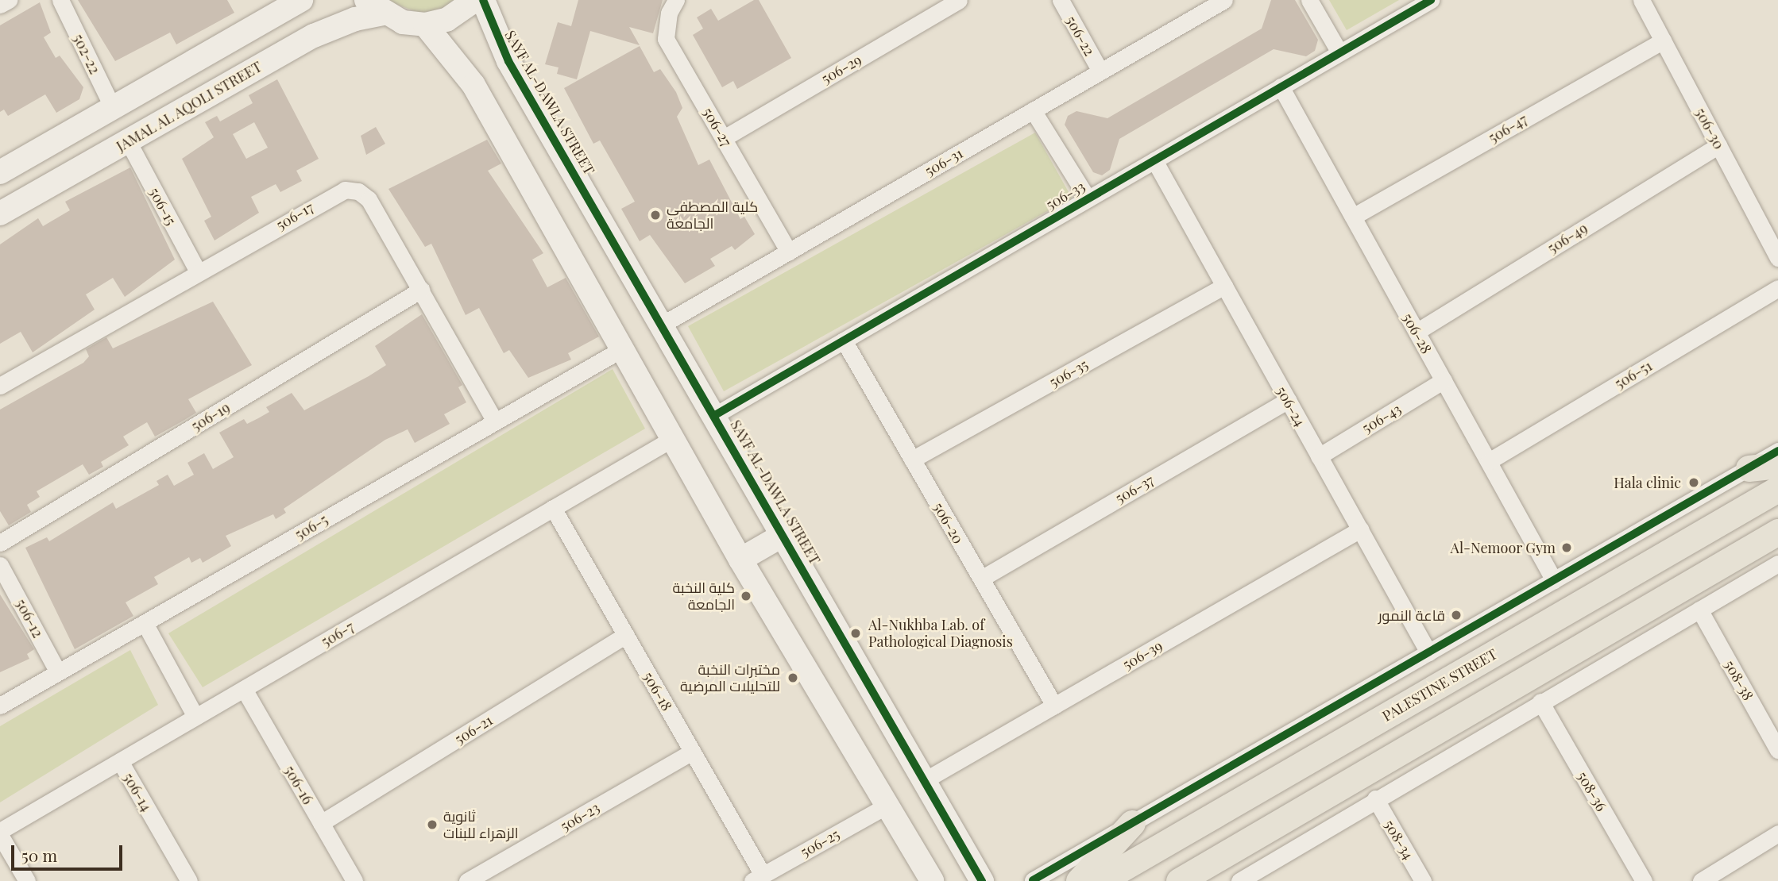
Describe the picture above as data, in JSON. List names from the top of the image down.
{
  "streets": {
    "main road": ["PALESTINE STREET"],
    "street": [
      "506-22",
      "502-22",
      "506-29",
      "SAYF AL-DAWLA STREET",
      "JAMAL AL AQOLI STREET",
      "506-27",
      "506-47",
      "506-30",
      "506-31",
      "506-33",
      "506-15",
      "506-17",
      "506-49",
      "506-28",
      "506-35",
      "506-51",
      "506-24",
      "506-19",
      "506-43",
      "506-37",
      "506-20",
      "506-5",
      "506-12",
      "506-7",
      "506-39",
      "508-38",
      "506-18",
      "506-21",
      "506-16",
      "508-36",
      "506-14",
      "506-23",
      "508-34",
      "506-25"
    ]
  },
  "crossings": [
    ["506-22", "506-31"],
    ["506-29", "506-27"],
    ["SAYF AL-DAWLA STREET", "506-31"],
    ["SAYF AL-DAWLA STREET", "506-33"],
    ["SAYF AL-DAWLA STREET", "506-39"],
    ["JAMAL AL AQOLI STREET", "506-15"],
    ["506-27", "506-31"],
    ["506-47", "506-30"],
    ["506-47", "506-28"],
    ["506-30", "506-49"],
    ["506-33", "506-28"],
    ["506-33", "506-24"],
    ["506-33", "506-20"],
    ["506-15", "506-17"],
    ["506-17", "506-19"],
    ["506-17", "506-5"],
    ["506-49", "506-28"],
    ["506-28", "506-51"],
    ["506-28", "506-43"],
    ["506-35", "506-24"],
    ["506-35", "506-20"],
    ["506-24", "506-43"],
    ["506-24", "506-37"],
    ["506-24", "506-39"],
    ["506-37", "506-20"],
    ["506-20", "506-39"],
    ["506-5", "506-12"],
    ["506-7", "506-18"],
    ["506-7", "506-16"],
    ["506-7", "506-14"],
    ["506-18", "506-21"],
    ["506-18", "506-23"],
    ["506-18", "506-25"],
    ["506-21", "506-16"]
  ],
  "places": [
    "كلية المصطفى الجامعة",
    "Hala clinic",
    "Al-Nemoor Gym",
    "كلية النخبة الجامعة",
    "قاعة النمور",
    "Al-Nukhba Lab. of Pathological Diagnosis",
    "مختبرات النخبة للتحليلات المرضية",
    "ثانوية الزهراء للبنات"
  ],
  "scale_bar": "50 m"
}
